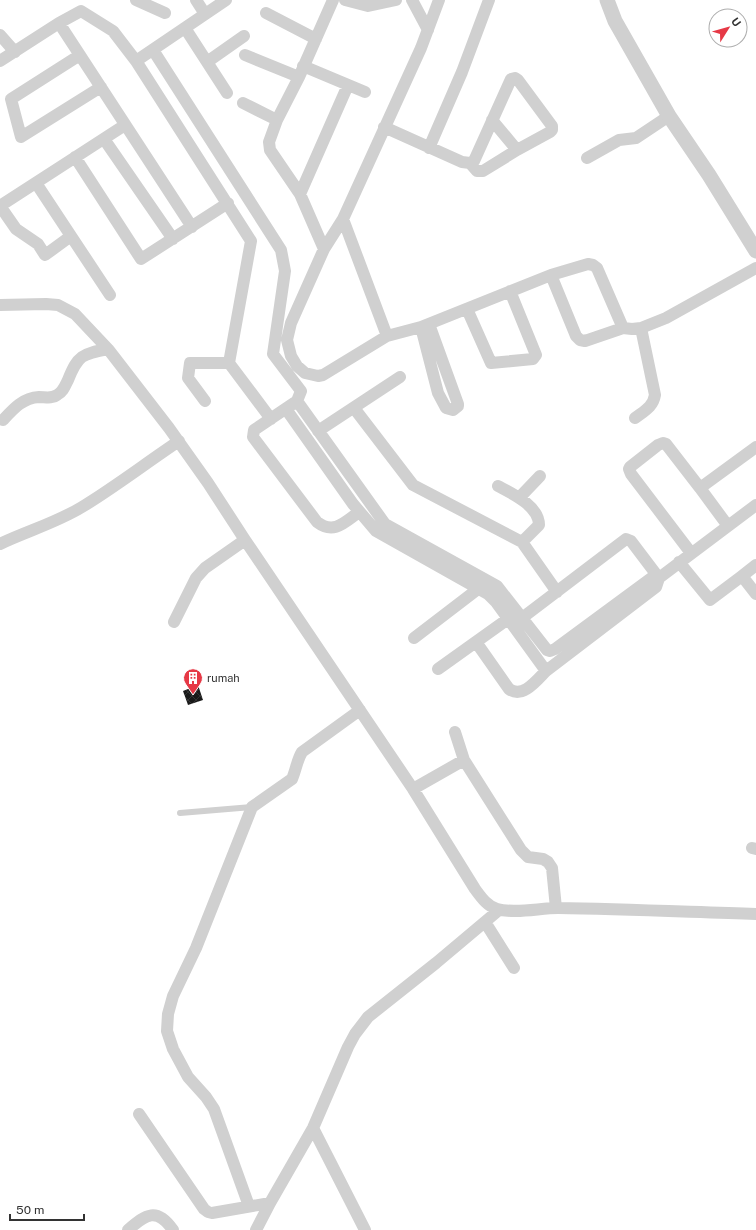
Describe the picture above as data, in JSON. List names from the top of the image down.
{
  "places": {
    "building": ["rumah"]
  },
  "scale_bar": "50 m",
  "north": "top right"
}
